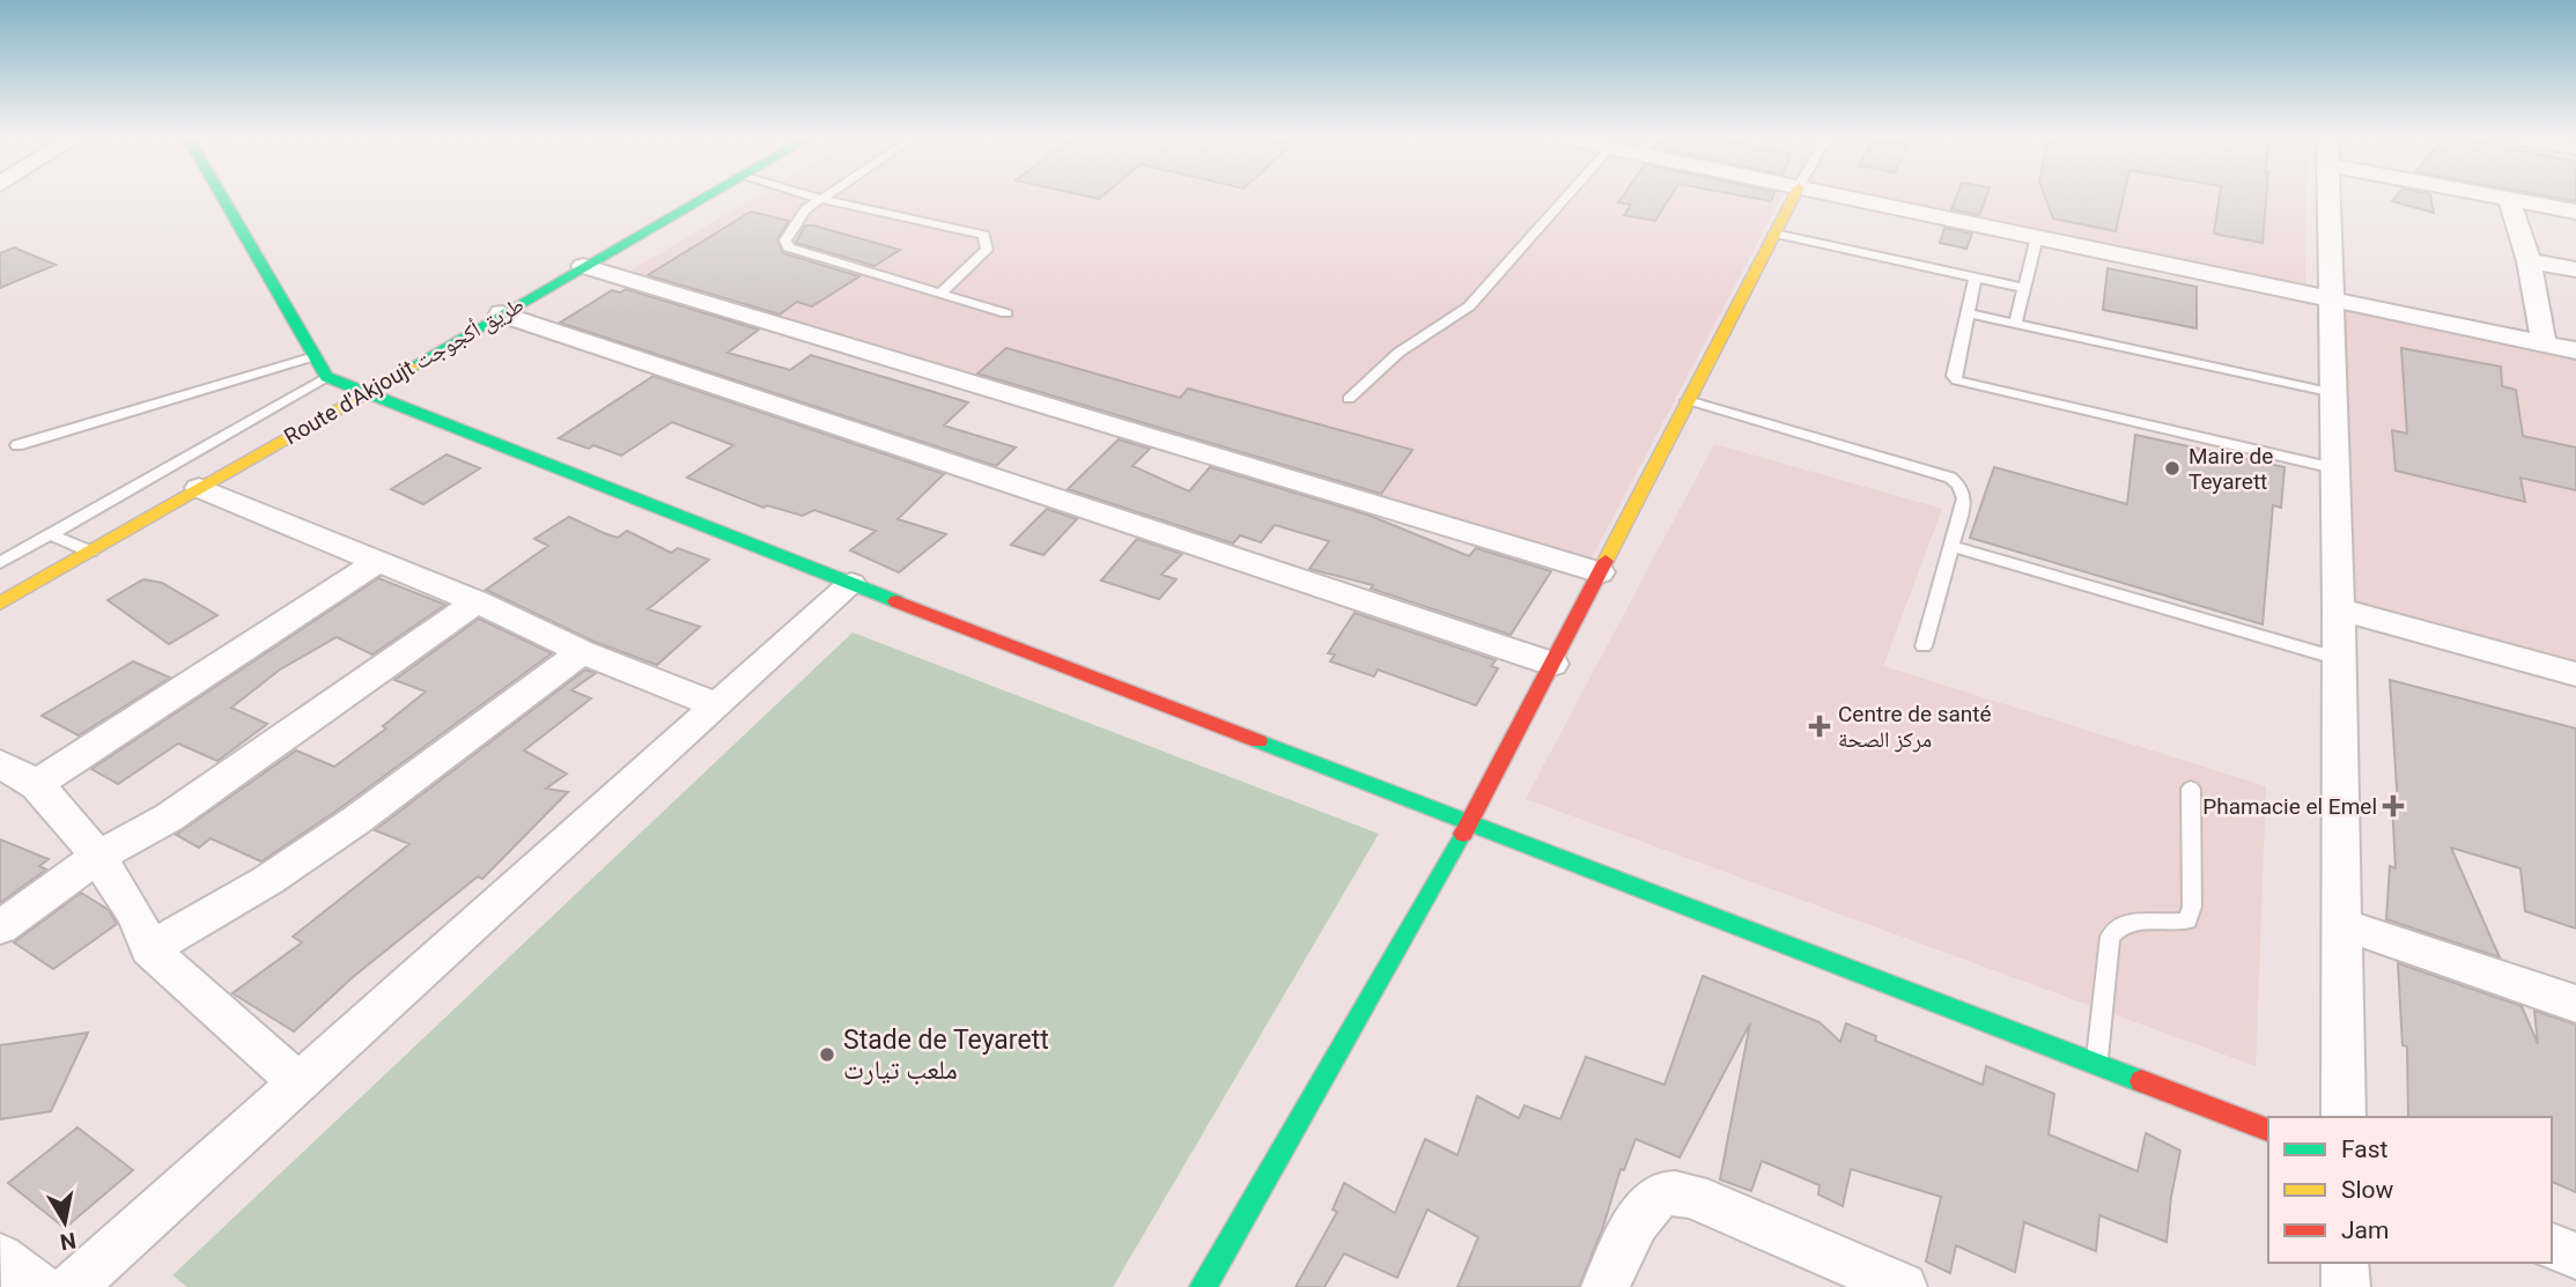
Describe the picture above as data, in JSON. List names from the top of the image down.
{
  "streets": {
    "main road": ["Route d'Akjoujt طريق أكجوجت"]
  },
  "places": {
    "other": ["Maire de Teyarett", "Stade de Teyarett ملعب تيارت"],
    "health": ["Centre de santé مركز الصحة", "Phamacie el Emel"]
  },
  "legend": ["Fast", "Slow", "Jam"],
  "north": "bottom"
}
